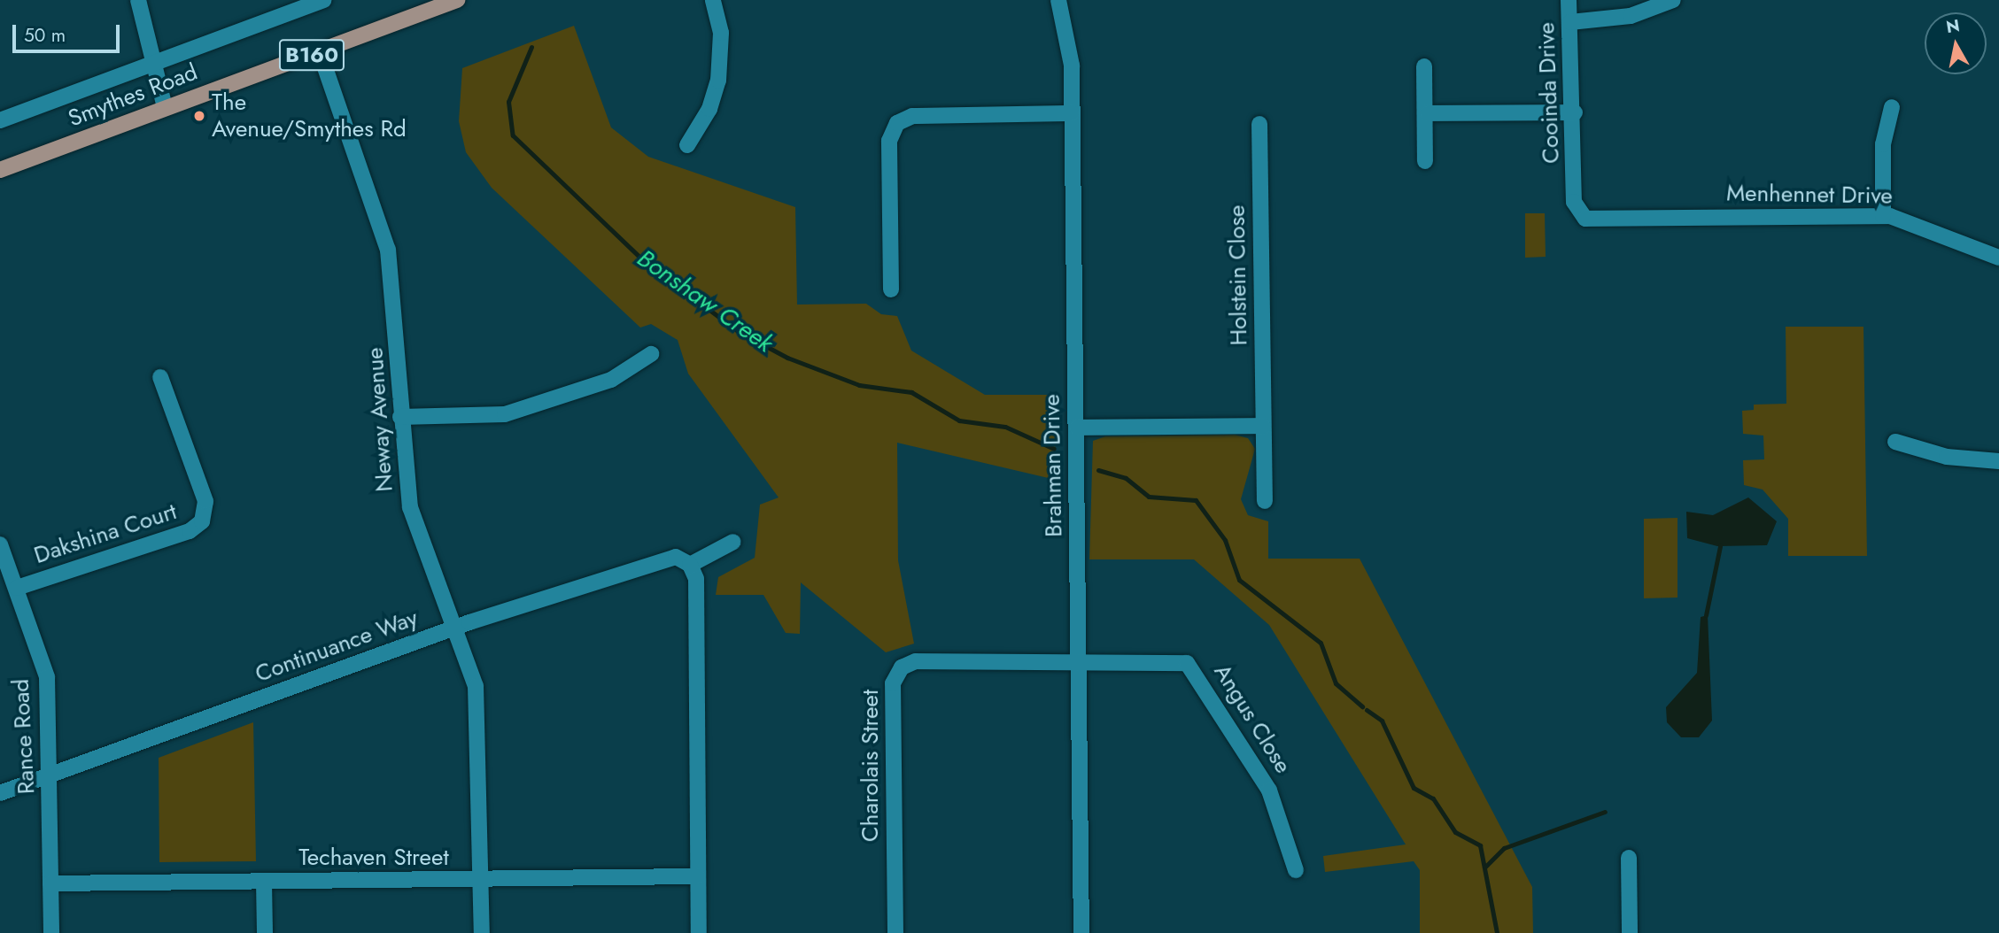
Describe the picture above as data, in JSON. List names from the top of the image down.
{
  "streets": {
    "main road": ["B160", "Smythes Road"],
    "street": [
      "Cooinda Drive",
      "Menhennet Drive",
      "Holstein Close",
      "Neway Avenue",
      "Brahman Drive",
      "Dakshina Court",
      "Continuance Way",
      "Angus Close",
      "Rance Road",
      "Charolais Street",
      "Techaven Street"
    ]
  },
  "crossings": [
    ["Cooinda Drive", "Menhennet Drive"],
    ["Smythes Road", "Neway Avenue"],
    ["Neway Avenue", "Continuance Way"],
    ["Neway Avenue", "Techaven Street"],
    ["Brahman Drive", "Angus Close"],
    ["Brahman Drive", "Charolais Street"],
    ["Dakshina Court", "Rance Road"],
    ["Continuance Way", "Rance Road"],
    ["Angus Close", "Charolais Street"],
    ["Rance Road", "Techaven Street"]
  ],
  "water": ["Bonshaw Creek"],
  "places": ["The Avenue/Smythes Rd"],
  "scale_bar": "50 m",
  "north": "top"
}
